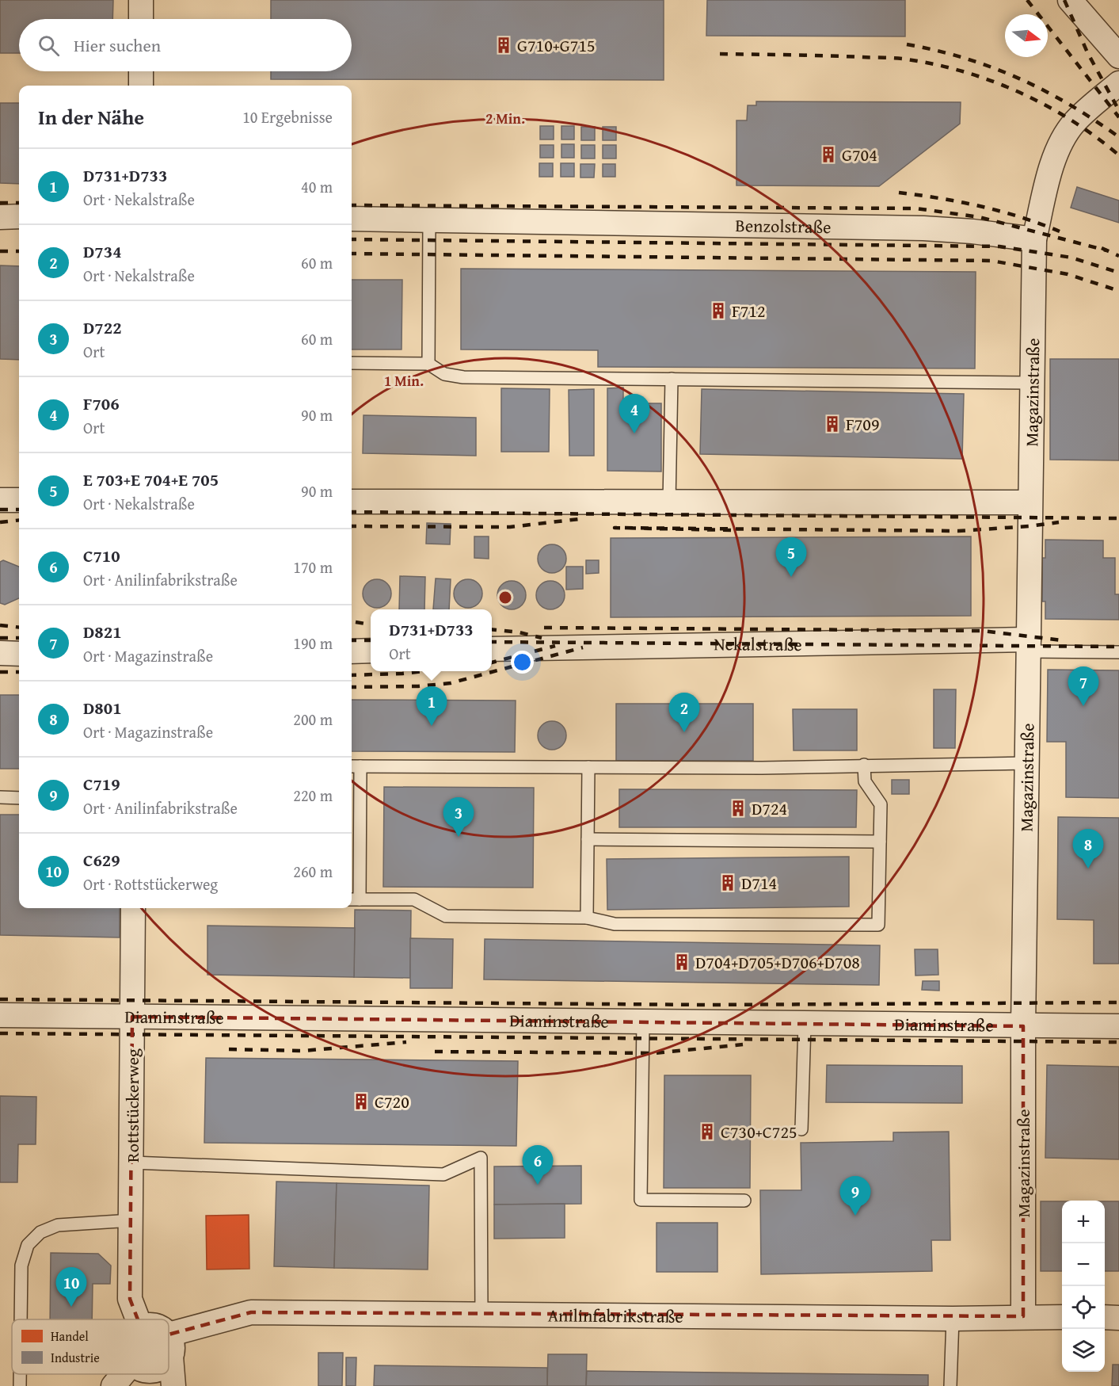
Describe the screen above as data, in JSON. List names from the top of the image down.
{
  "streets": {
    "street": [
      "Benzolstraße",
      "Magazinstraße",
      "Nekalstraße",
      "Diaminstraße",
      "Rottstückerweg",
      "Anilinfabrikstraße"
    ]
  },
  "crossings": [
    ["Benzolstraße", "Magazinstraße"],
    ["Magazinstraße", "Nekalstraße"],
    ["Magazinstraße", "Diaminstraße"],
    ["Magazinstraße", "Anilinfabrikstraße"],
    ["Diaminstraße", "Rottstückerweg"]
  ],
  "places": {
    "building": [
      "G710+G715",
      "G704",
      "F712",
      "F709",
      "D724",
      "D714",
      "D704+D705+D706+D708",
      "C720",
      "C730+C725"
    ]
  },
  "legend": ["Handel", "Industrie"],
  "north": "right",
  "page": {
    "search": "Hier suchen",
    "heading": ["In der Nähe", "10 Ergebnisse"],
    "list": [
      {
        "mark": "1",
        "name": "D731+D733",
        "note": "Ort · Nekalstraße",
        "value": "40 m"
      },
      {
        "mark": "2",
        "name": "D734",
        "note": "Ort · Nekalstraße",
        "value": "60 m"
      },
      {
        "mark": "3",
        "name": "D722",
        "note": "Ort",
        "value": "60 m"
      },
      {
        "mark": "4",
        "name": "F706",
        "note": "Ort",
        "value": "90 m"
      },
      {
        "mark": "5",
        "name": "E 703+E 704+E 705",
        "note": "Ort · Nekalstraße",
        "value": "90 m"
      },
      {
        "mark": "6",
        "name": "C710",
        "note": "Ort · Anilinfabrikstraße",
        "value": "170 m"
      },
      {
        "mark": "7",
        "name": "D821",
        "note": "Ort · Magazinstraße",
        "value": "190 m"
      },
      {
        "mark": "8",
        "name": "D801",
        "note": "Ort · Magazinstraße",
        "value": "200 m"
      },
      {
        "mark": "9",
        "name": "C719",
        "note": "Ort · Anilinfabrikstraße",
        "value": "220 m"
      },
      {
        "mark": "10",
        "name": "C629",
        "note": "Ort · Rottstückerweg",
        "value": "260 m"
      }
    ],
    "pins": [
      "4",
      "5",
      "7",
      "1",
      "2",
      "3",
      "8",
      "6",
      "9",
      "10"
    ],
    "popup": ["D731+D733", "Ort"],
    "map_buttons": ["+", "−"]
  },
  "rings": ["2 Min.", "1 Min."]
}
